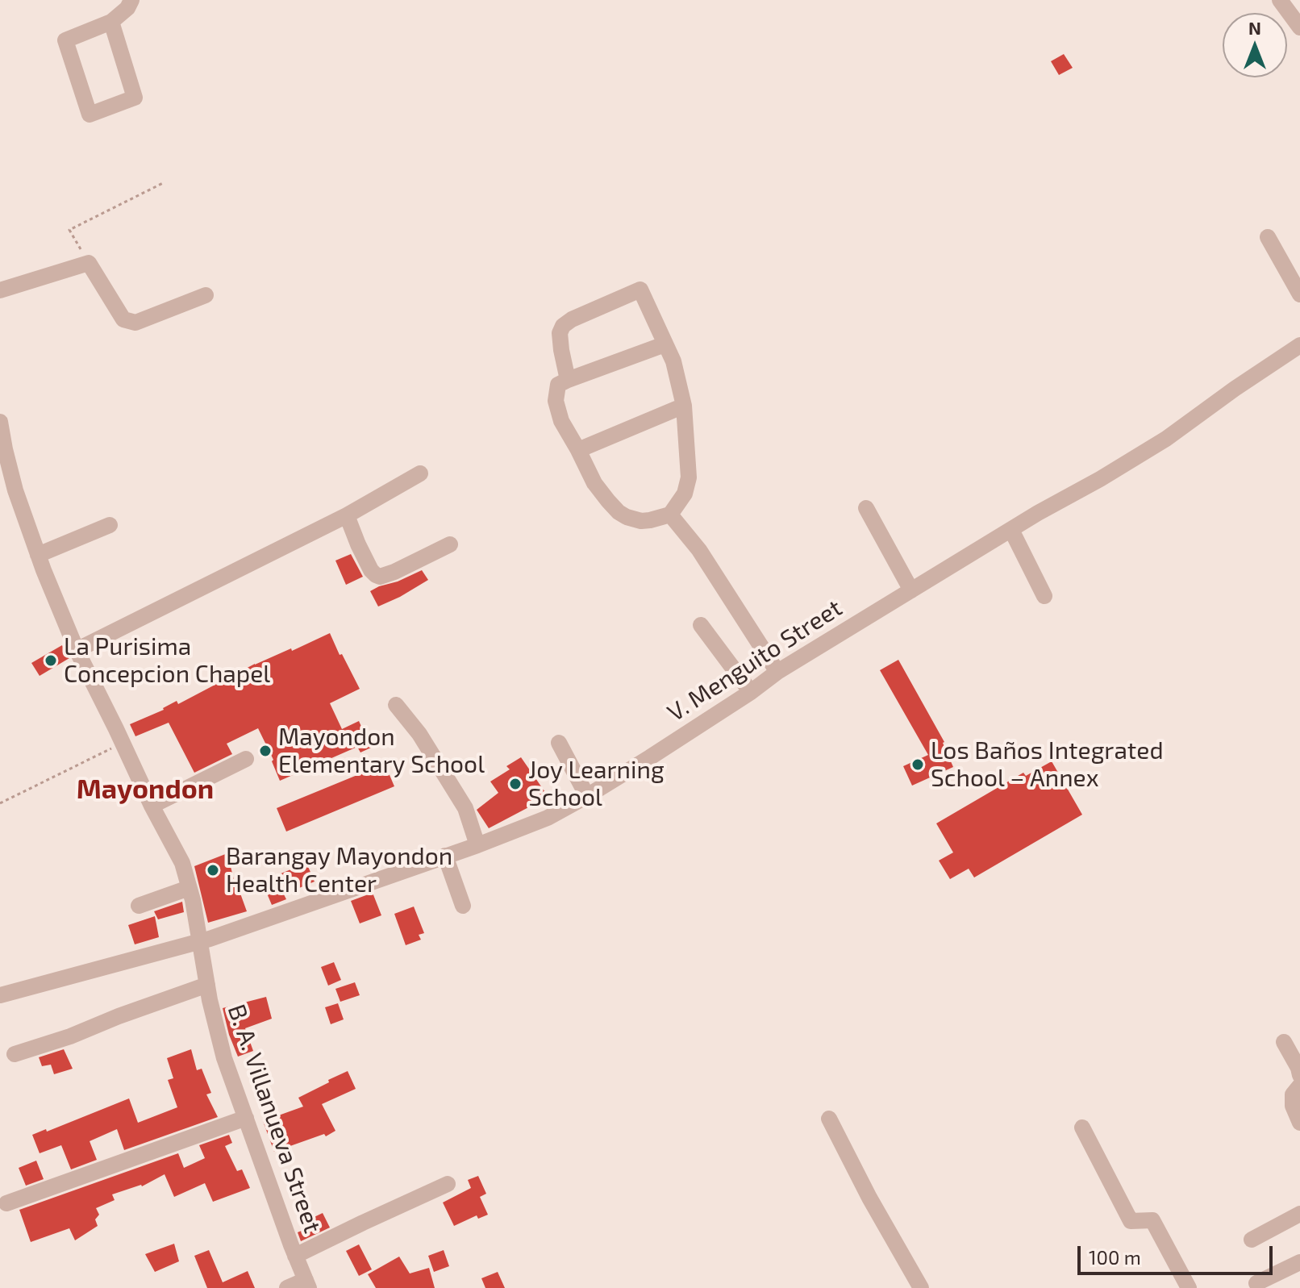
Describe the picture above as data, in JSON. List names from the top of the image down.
{
  "streets": {
    "street": ["V. Menguito Street", "B. A. Villanueva Street"]
  },
  "crossings": [
    ["V. Menguito Street", "B. A. Villanueva Street"]
  ],
  "districts": ["Mayondon"],
  "places": [
    "La Purisima Concepcion Chapel",
    "Mayondon Elementary School",
    "Los Baños Integrated School – Annex",
    "Joy Learning School",
    "Barangay Mayondon Health Center"
  ],
  "scale_bar": "100 m",
  "north": "top"
}
